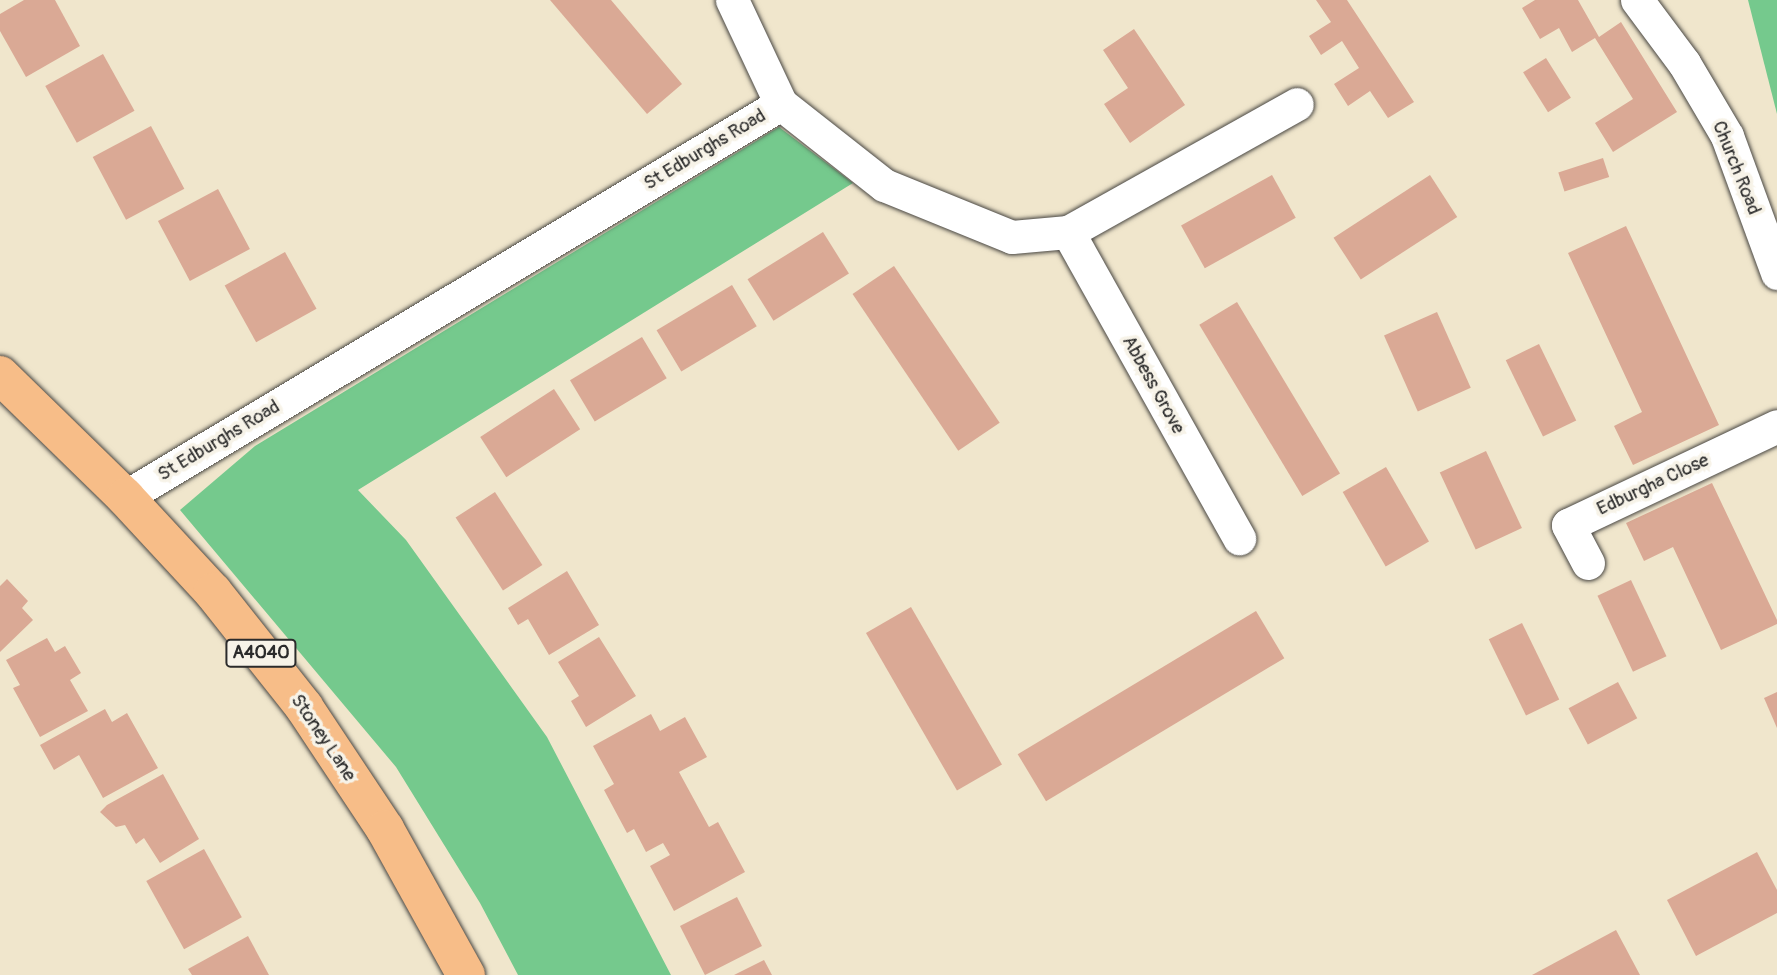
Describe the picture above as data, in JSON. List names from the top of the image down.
{
  "streets": {
    "main road": ["A4040", "Stoney Lane"],
    "street": [
      "St Edburghs Road",
      "Church Road",
      "Abbess Grove",
      "Edburgha Close"
    ]
  },
  "crossings": [
    ["St Edburghs Road", "Abbess Grove"],
    ["St Edburghs Road", "Stoney Lane"]
  ]
}
